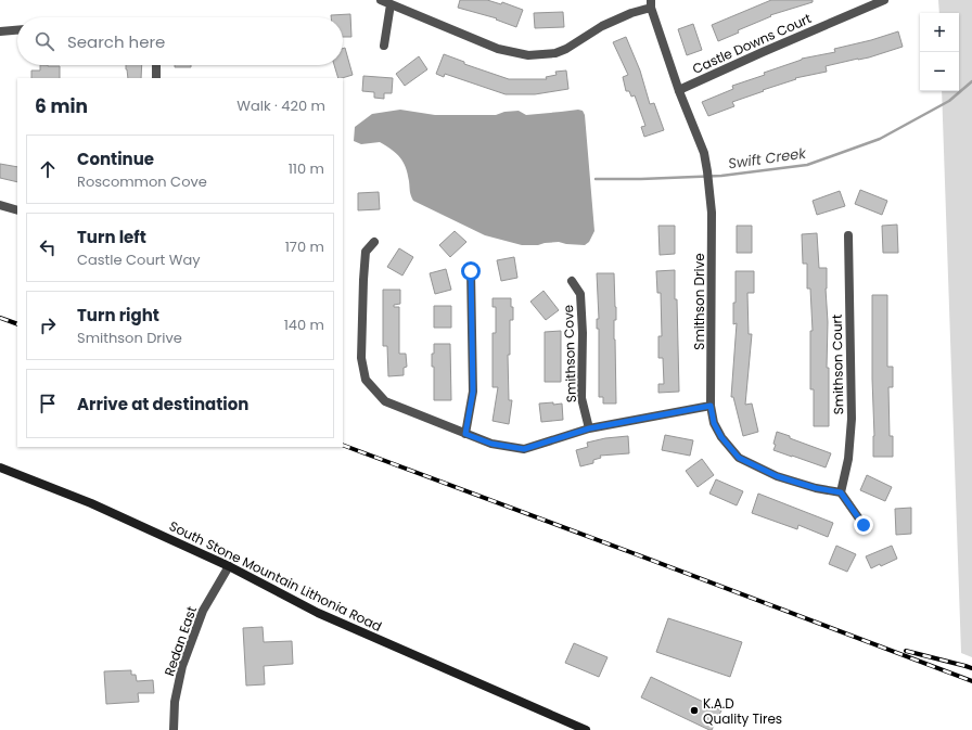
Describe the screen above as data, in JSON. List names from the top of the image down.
{
  "streets": {
    "main road": ["South Stone Mountain Lithonia Road"],
    "street": [
      "Castle Downs Court",
      "Smithson Drive",
      "Smithson Cove",
      "Smithson Court",
      "Redan East"
    ]
  },
  "crossings": [
    ["Castle Downs Court", "Smithson Drive"],
    ["Smithson Drive", "Smithson Court"],
    ["South Stone Mountain Lithonia Road", "Redan East"]
  ],
  "water": ["Swift Creek"],
  "places": ["K.A.D Quality Tires"],
  "page": {
    "map_buttons": ["+", "−"],
    "search": "Search here",
    "heading": ["6 min", "Walk · 420 m"],
    "list": [
      ["Continue", "Roscommon Cove", "110 m"],
      ["Turn left", "Castle Court Way", "170 m"],
      ["Turn right", "Smithson Drive", "140 m"],
      "Arrive at destination"
    ]
  }
}
